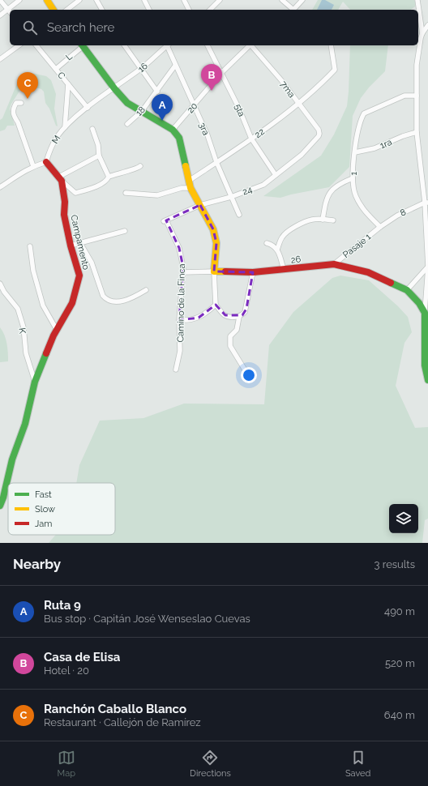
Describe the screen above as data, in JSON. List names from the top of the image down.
{
  "streets": {
    "street": [
      "L",
      "16",
      "C",
      "7ma",
      "20",
      "5ta",
      "18",
      "3ra",
      "22",
      "M",
      "1ra",
      "1",
      "24",
      "8",
      "Campamento",
      "Pasaje 1",
      "26",
      "Camino de la Finca",
      "K"
    ]
  },
  "crossings": [
    ["L", "C"],
    ["16", "M"],
    ["C", "M"],
    ["7ma", "22"],
    ["7ma", "24"],
    ["20", "5ta"],
    ["20", "3ra"],
    ["5ta", "22"],
    ["5ta", "24"],
    ["18", "3ra"],
    ["3ra", "22"],
    ["3ra", "24"],
    ["1ra", "1"],
    ["1", "8"],
    ["1", "Pasaje 1"],
    ["24", "Camino de la Finca"],
    ["8", "Pasaje 1"],
    ["Campamento", "K"],
    ["Pasaje 1", "26"],
    ["26", "Camino de la Finca"]
  ],
  "legend": ["Fast", "Slow", "Jam"],
  "page": {
    "search": "Search here",
    "pins": ["B", "C", "A"],
    "heading": ["Nearby", "3 results"],
    "list": [
      {
        "mark": "A",
        "name": "Ruta 9",
        "note": "Bus stop · Capitán José Wenseslao Cuevas",
        "value": "490 m"
      },
      {
        "mark": "B",
        "name": "Casa de Elisa",
        "note": "Hotel · 20",
        "value": "520 m"
      },
      {
        "mark": "C",
        "name": "Ranchón Caballo Blanco",
        "note": "Restaurant · Callejón de Ramírez",
        "value": "640 m"
      }
    ],
    "nav": ["Map", "Directions", "Saved"]
  }
}
